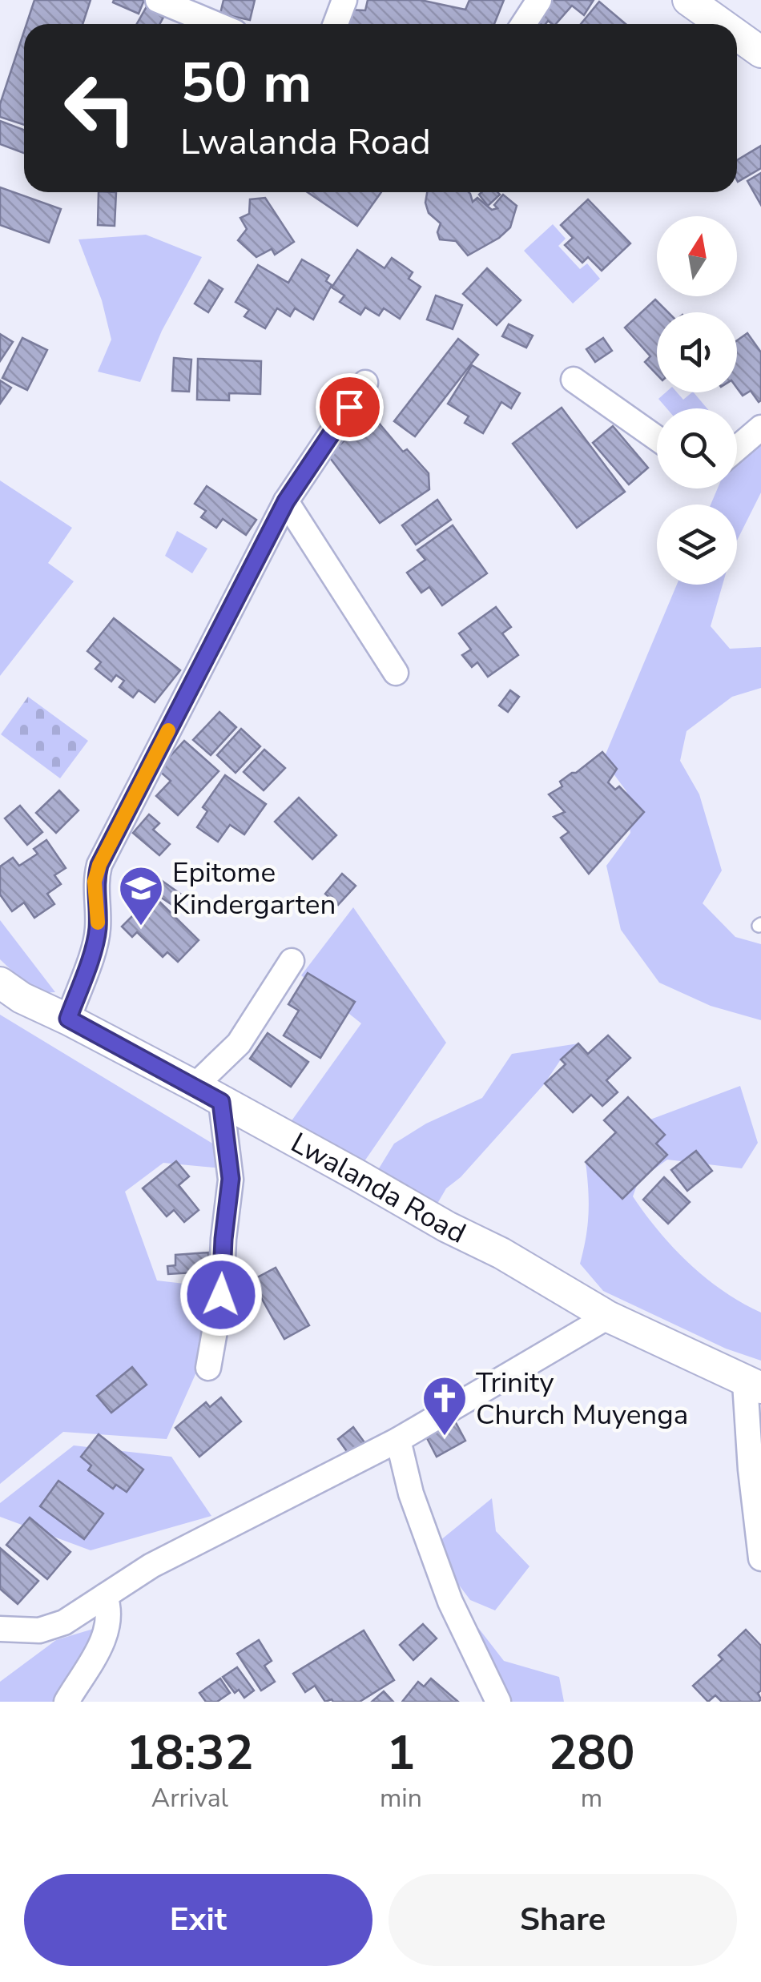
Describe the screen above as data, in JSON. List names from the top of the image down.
{
  "streets": {
    "street": ["Lwalanda Road"]
  },
  "places": {
    "school or university": ["Epitome Kindergarten"],
    "church": ["Trinity Church Muyenga"]
  },
  "north": "top",
  "page": {
    "turn": ["50 m", "Lwalanda Road"],
    "eta": [
      "18:32",
      "Arrival",
      "1",
      "min",
      "280",
      "m"
    ],
    "buttons": ["Exit", "Share"]
  }
}
